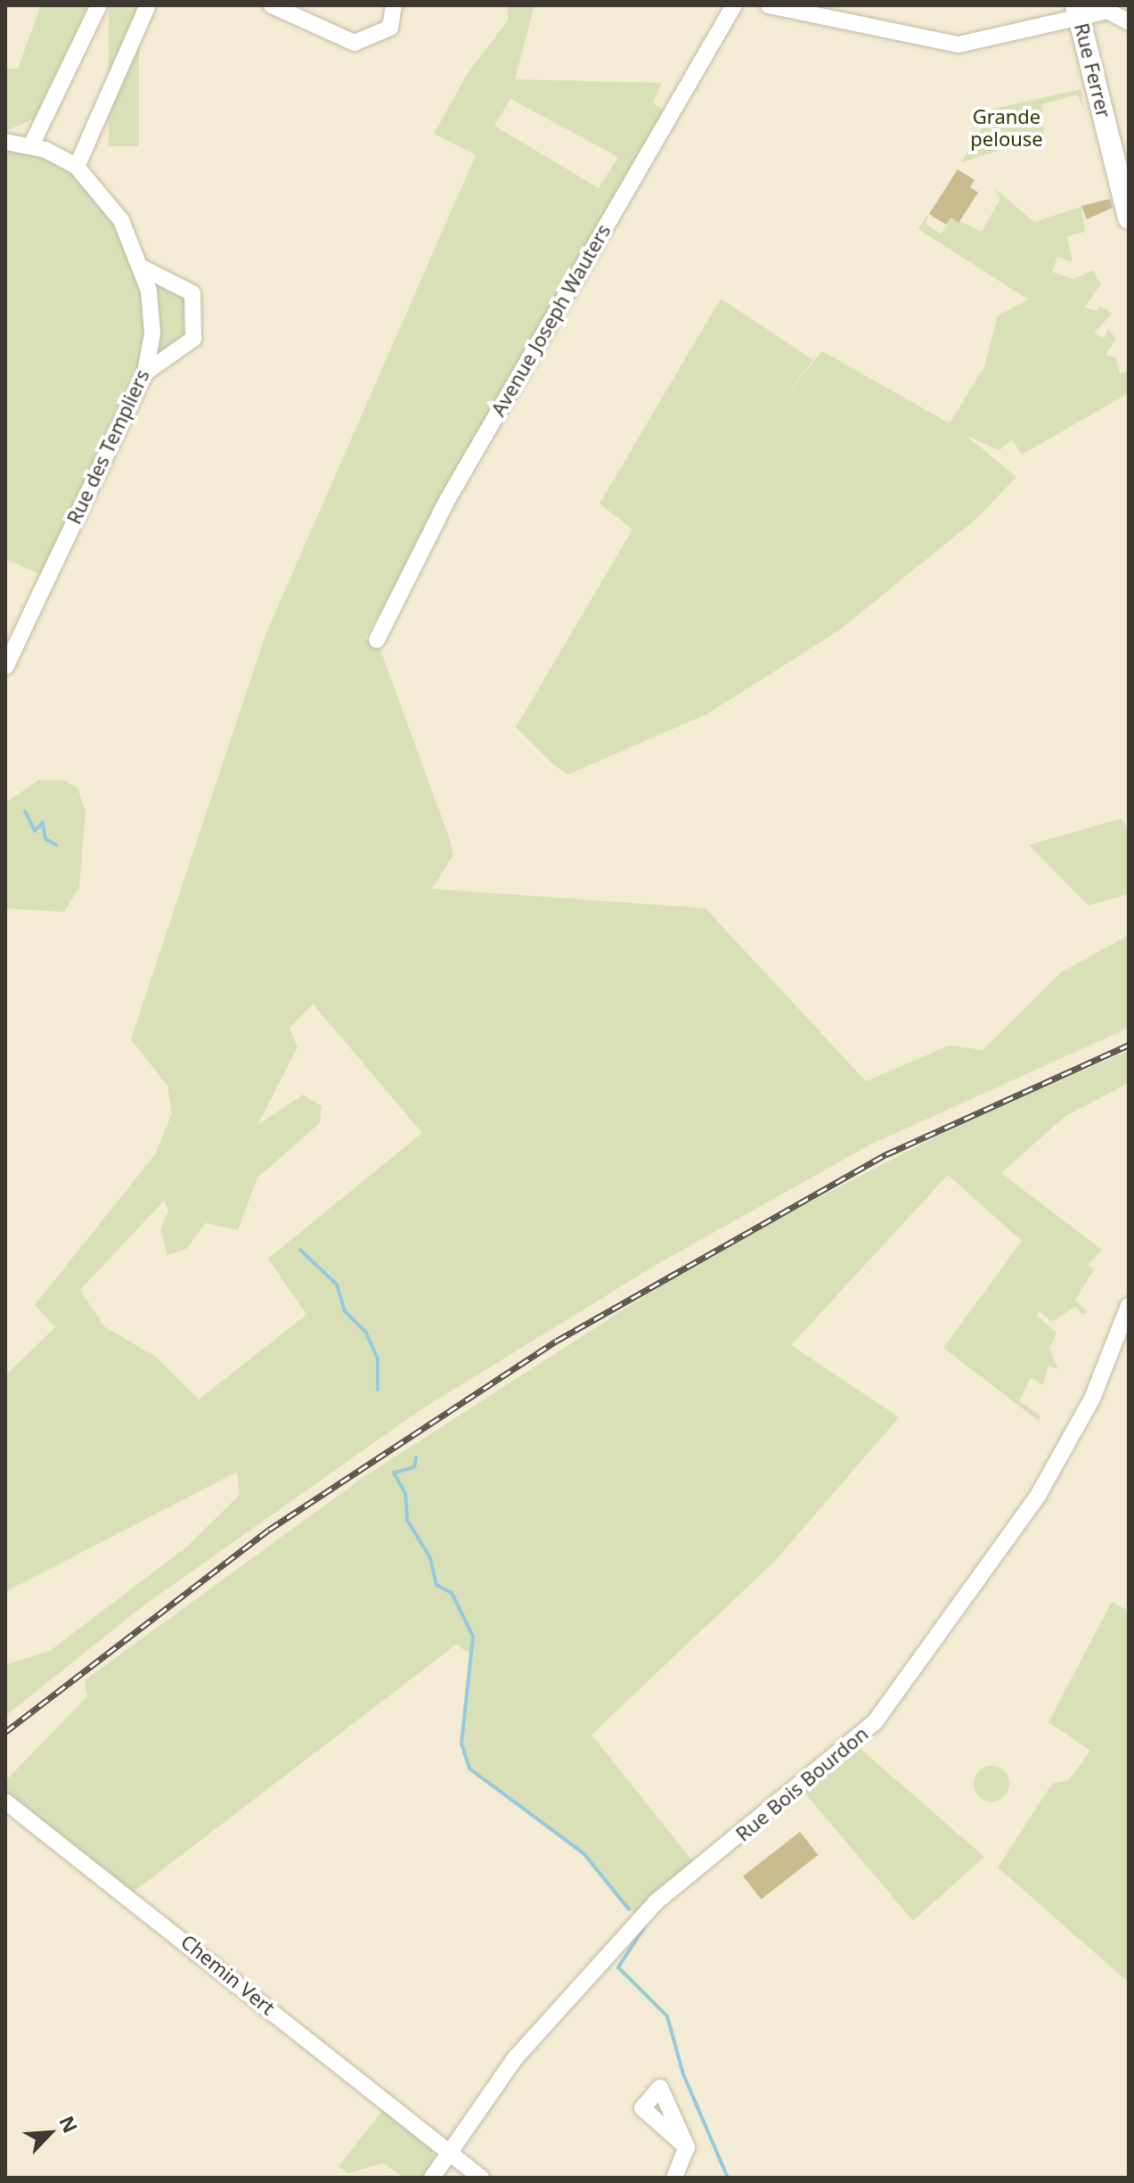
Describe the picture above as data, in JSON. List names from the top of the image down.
{
  "streets": {
    "main road": ["Rue Ferrer"],
    "street": [
      "Avenue Joseph Wauters",
      "Rue des Templiers",
      "Rue Bois Bourdon",
      "Chemin Vert"
    ]
  },
  "crossings": [
    ["Rue Bois Bourdon", "Chemin Vert"]
  ],
  "parks": ["Grande pelouse"],
  "north": "top right"
}
